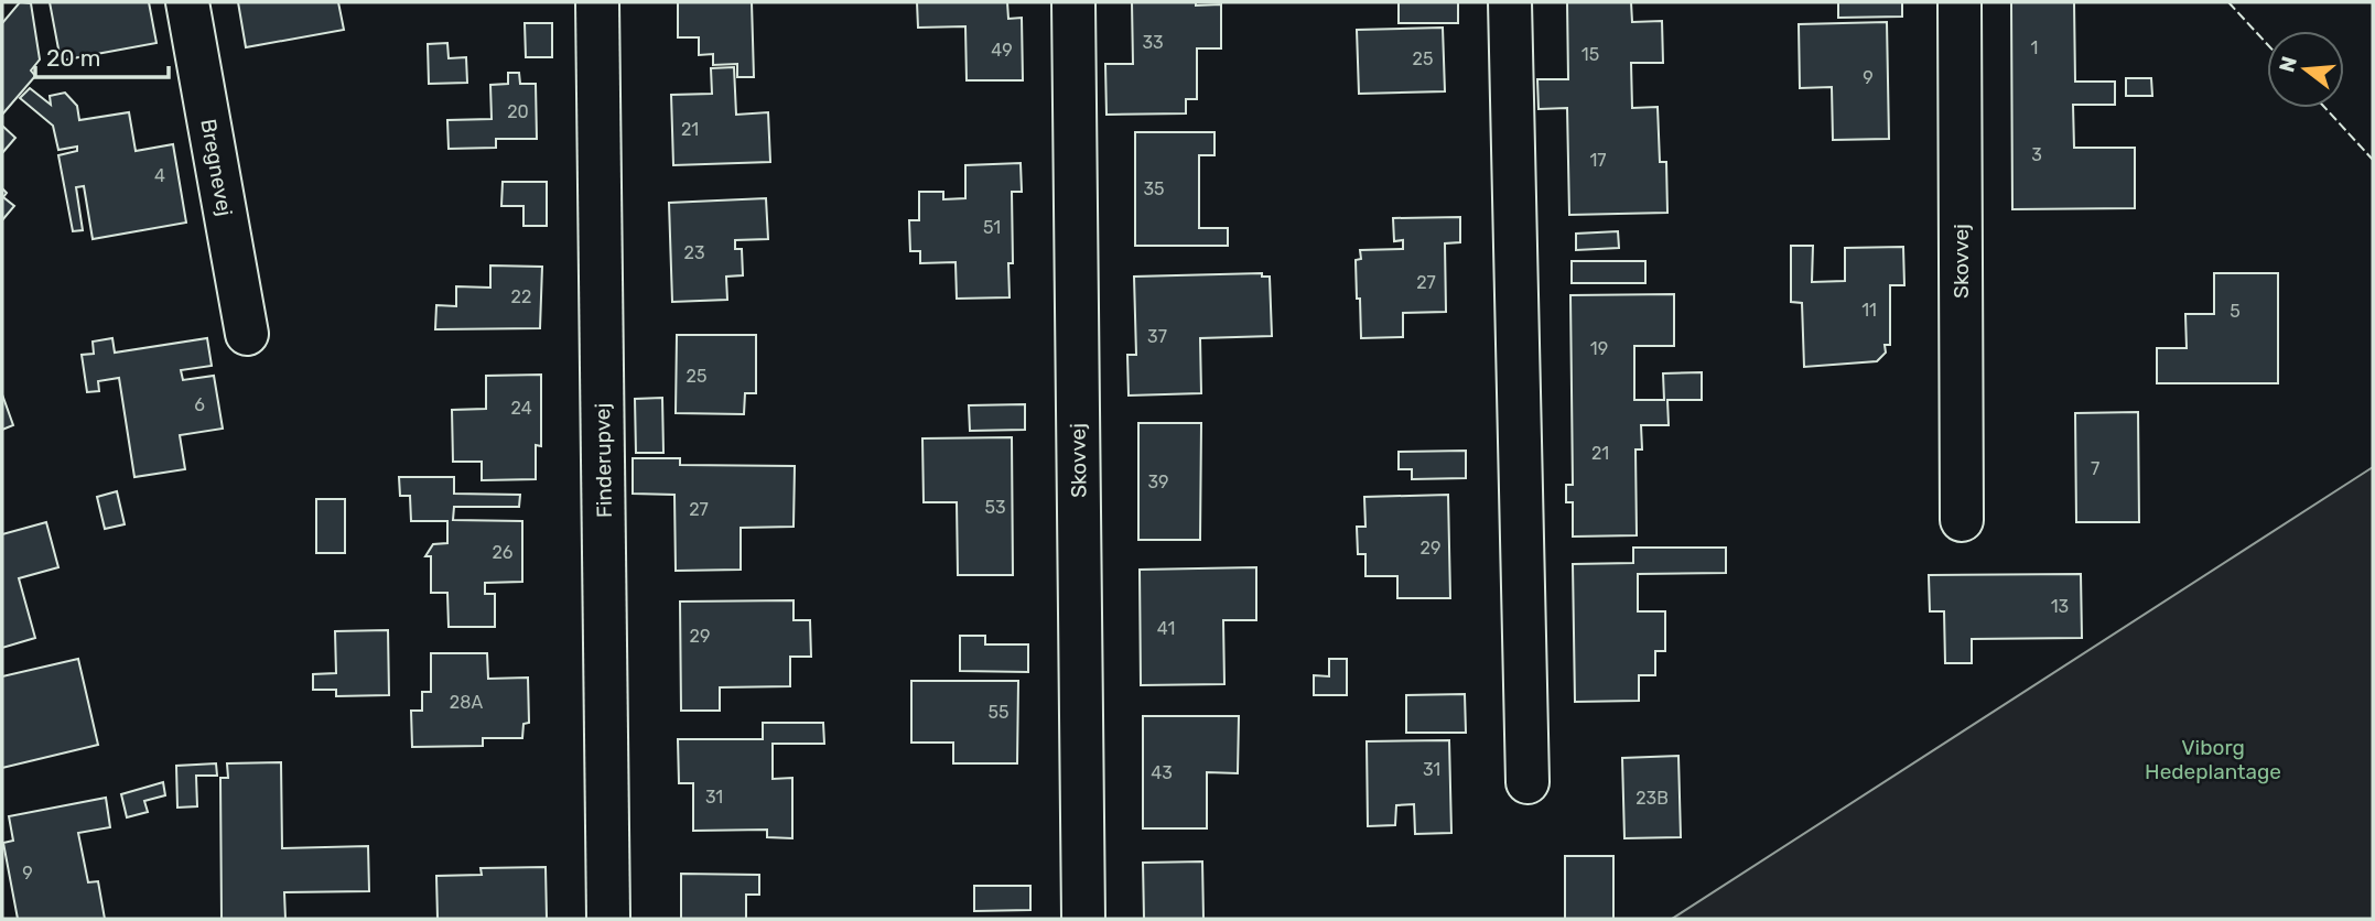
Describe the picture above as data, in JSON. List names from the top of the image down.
{
  "streets": {
    "street": ["Bregnevej", "Skovvej", "Finderupvej"]
  },
  "parks": ["Viborg Hedeplantage"],
  "house_numbers": [
    "33",
    "1",
    "49",
    "15",
    "25",
    "9",
    "20",
    "21",
    "3",
    "17",
    "4",
    "35",
    "51",
    "23",
    "27",
    "22",
    "11",
    "5",
    "37",
    "19",
    "25",
    "6",
    "24",
    "21",
    "7",
    "39",
    "53",
    "27",
    "29",
    "26",
    "13",
    "41",
    "29",
    "28A",
    "55",
    "31",
    "43",
    "31",
    "23B",
    "9"
  ],
  "scale_bar": "20 m",
  "north": "left"
}
